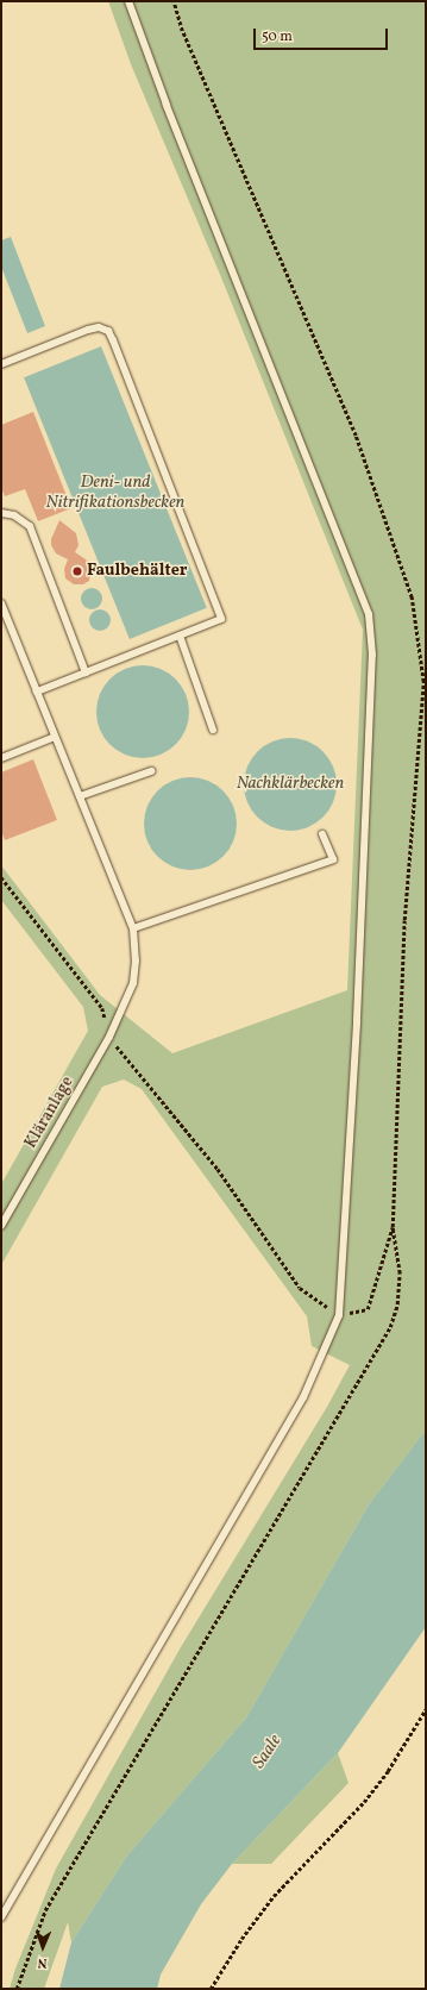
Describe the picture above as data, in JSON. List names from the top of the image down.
{
  "streets": {
    "lane": ["Kläranlage"]
  },
  "water": ["Deni- und Nitrifikationsbecken", "Nachklärbecken", "Saale"],
  "places": ["Faulbehälter"],
  "scale_bar": "50 m",
  "north": "bottom"
}
